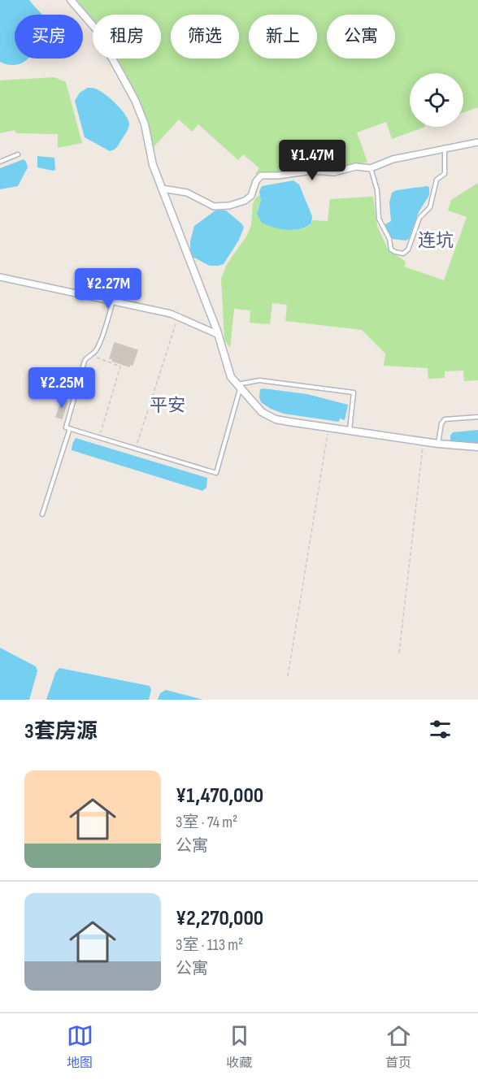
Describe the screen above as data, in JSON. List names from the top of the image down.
{
  "districts": ["连坑", "平安"],
  "page": {
    "chip": [
      "买房",
      "租房",
      "筛选",
      "新上",
      "公寓"
    ],
    "price": ["¥1.47M", "¥2.27M", "¥2.25M"],
    "heading": "3套房源",
    "list": [
      {
        "name": "¥1,470,000",
        "note": "3室 · 74 m² · 公寓"
      },
      {
        "name": "¥2,270,000",
        "note": "3室 · 113 m² · 公寓"
      }
    ],
    "tabs": ["地图", "收藏", "首页"]
  }
}
